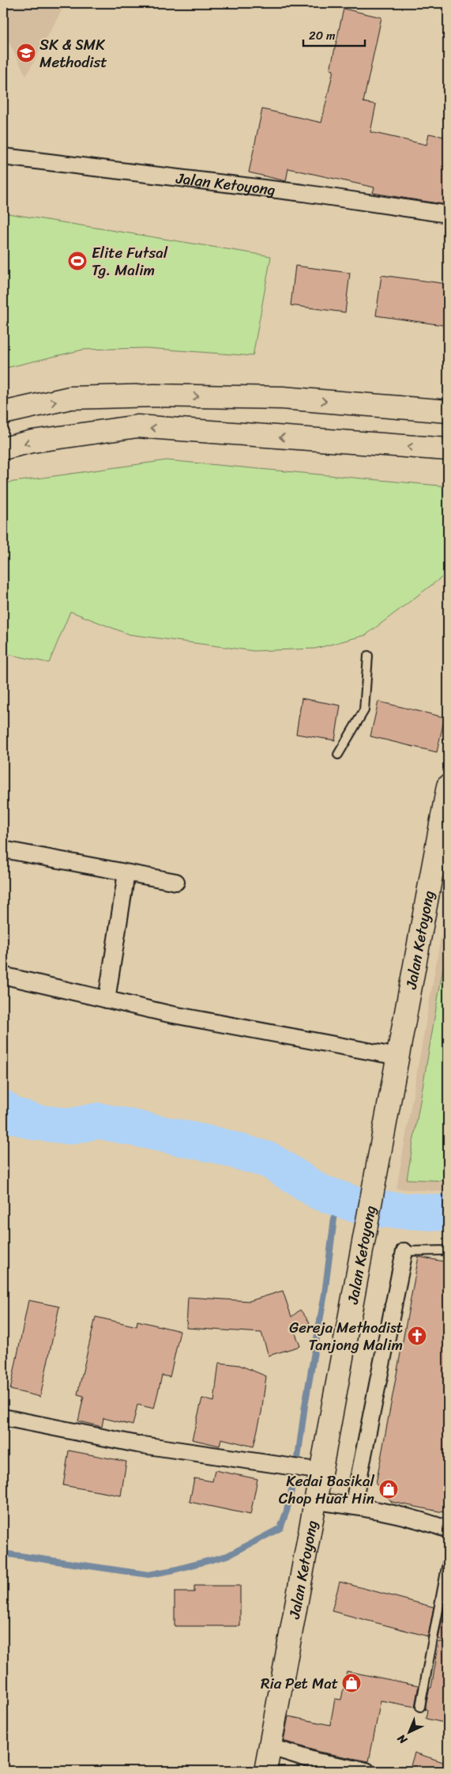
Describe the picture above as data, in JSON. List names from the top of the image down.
{
  "streets": {
    "street": ["Jalan Ketoyong"]
  },
  "places": {
    "school or university": ["SK & SMK Methodist"],
    "sports": ["Elite Futsal Tg. Malim"],
    "church": ["Gereja Methodist Tanjong Malim"],
    "shop": ["Kedai Basikal Chop Huat Hin", "Ria Pet Mat"]
  },
  "scale_bar": "20 m",
  "north": "bottom left"
}
